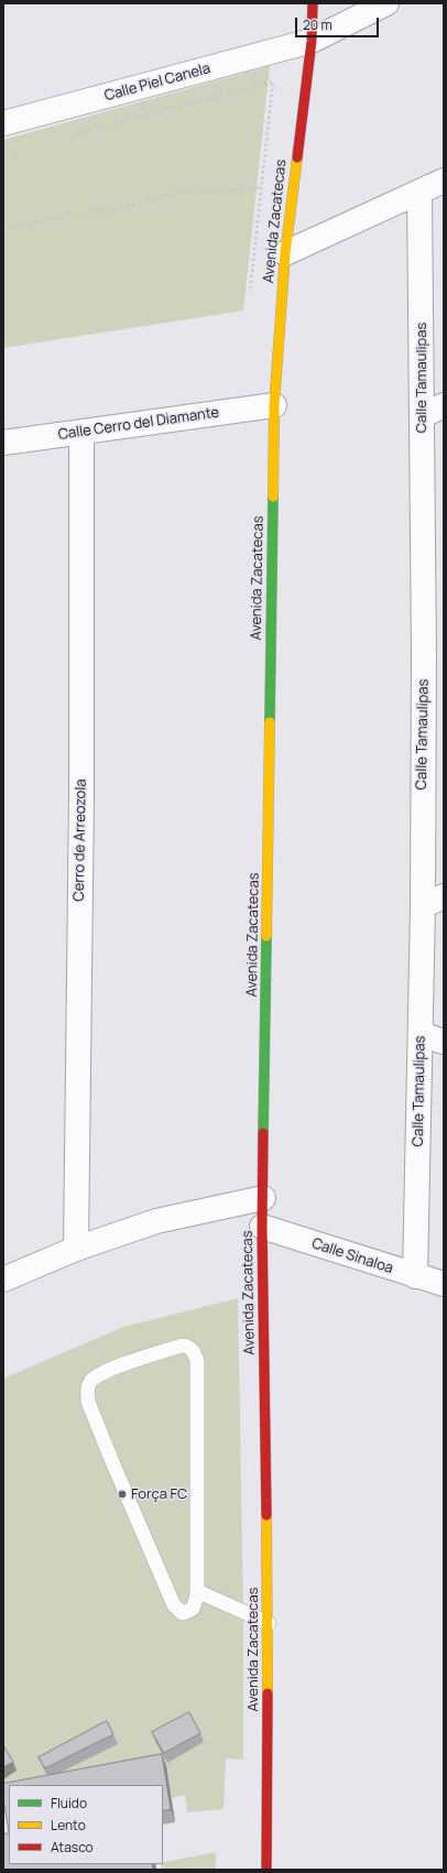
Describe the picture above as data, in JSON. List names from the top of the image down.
{
  "streets": {
    "street": [
      "Calle Piel Canela",
      "Avenida Zacatecas",
      "Calle Tamaulipas",
      "Calle Cerro del Diamante",
      "Cerro de Arreozola",
      "Calle Sinaloa"
    ]
  },
  "crossings": [
    ["Calle Piel Canela", "Avenida Zacatecas"],
    ["Avenida Zacatecas", "Calle Cerro del Diamante"],
    ["Avenida Zacatecas", "Calle Sinaloa"],
    ["Calle Tamaulipas", "Calle Sinaloa"],
    ["Calle Cerro del Diamante", "Cerro de Arreozola"]
  ],
  "places": ["Força FC"],
  "legend": ["Fluido", "Lento", "Atasco"],
  "scale_bar": "20 m"
}
